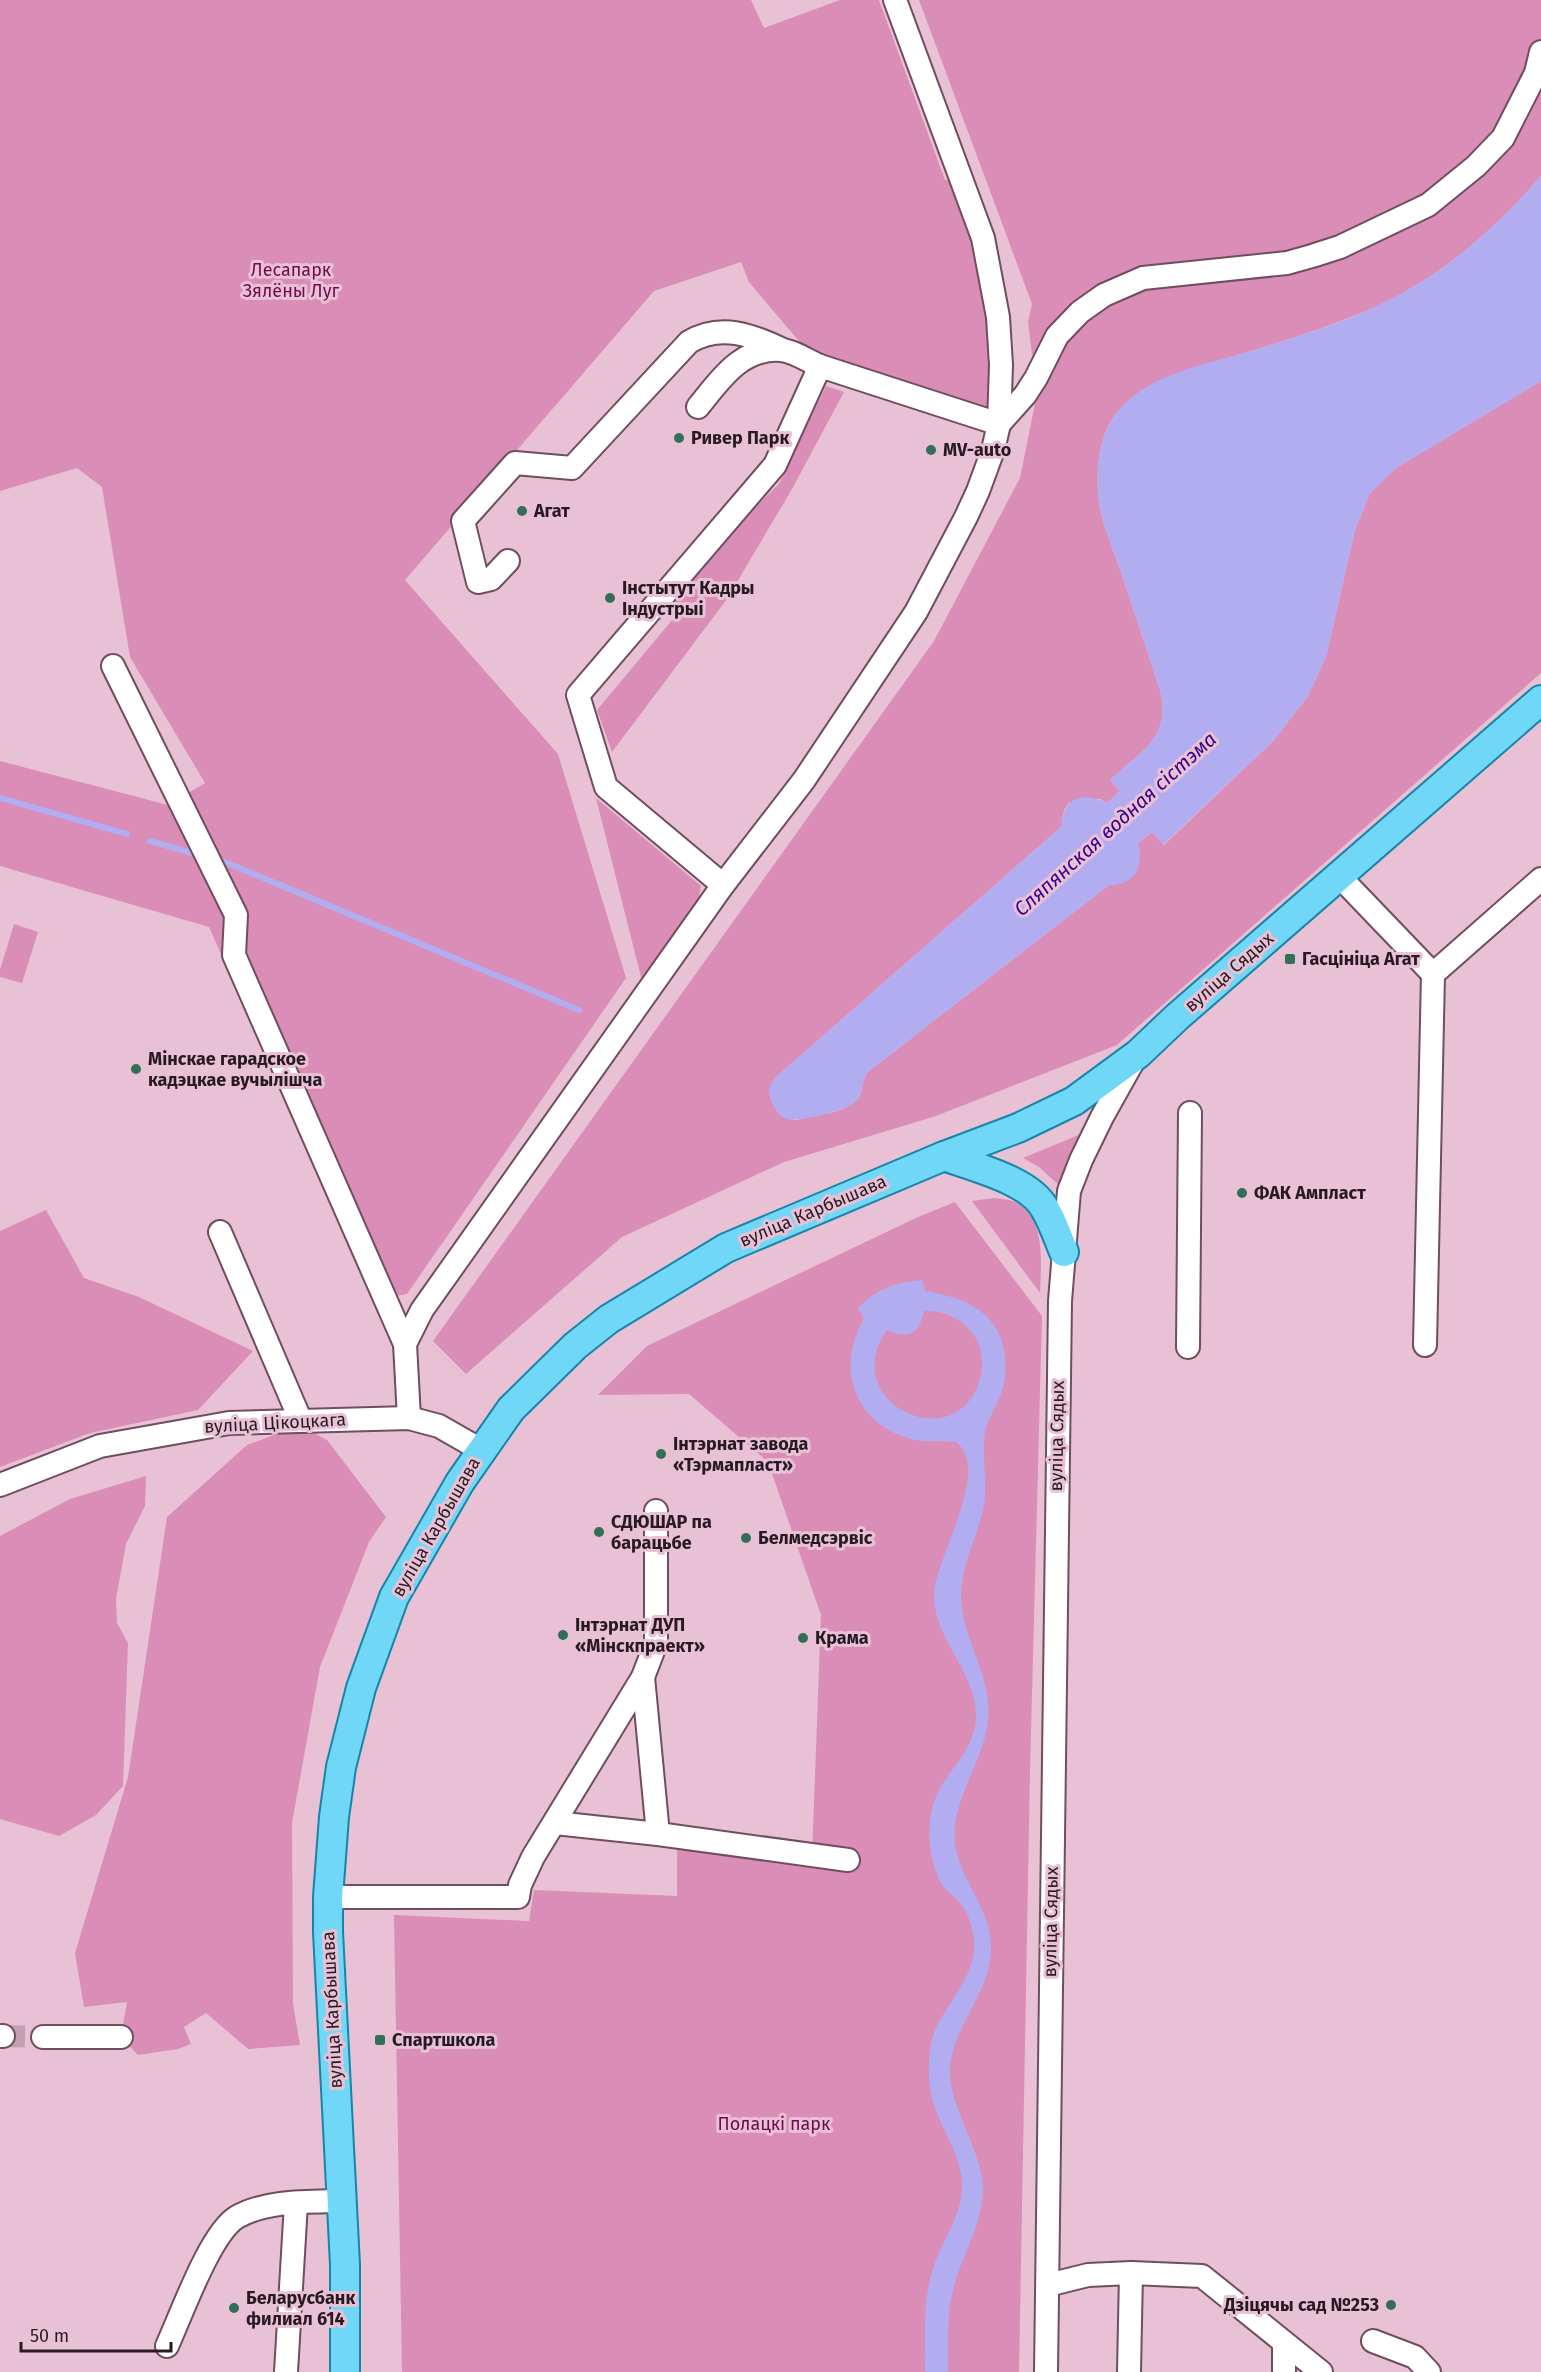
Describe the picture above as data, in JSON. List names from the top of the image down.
{
  "streets": {
    "main road": ["вуліца Сядых", "вуліца Карбышава"],
    "street": ["вуліца Цікоцкага"]
  },
  "crossings": [
    ["вуліца Сядых", "вуліца Карбышава"],
    ["вуліца Карбышава", "вуліца Цікоцкага"]
  ],
  "water": ["Сляпянская водная сістэма"],
  "parks": ["Лесапарк Зялёны Луг", "Полацкі парк"],
  "places": {
    "other": [
      "Ривер Парк",
      "MV-auto",
      "Агат",
      "Інстытут Кадры Індустрыі",
      "Мінскае гарадское кадэцкае вучылішча",
      "ФАК Ампласт",
      "Інтэрнат завода «Тэрмапласт»",
      "СДЮШАР па барацьбе",
      "Белмедсэрвіс",
      "Інтэрнат ДУП «Мінскпраект»",
      "Крама",
      "Дзіцячы сад №253",
      "Беларусбанк филиал 614"
    ],
    "transit": ["Гасцініца Агат", "Спартшкола"]
  },
  "scale_bar": "50 m"
}
